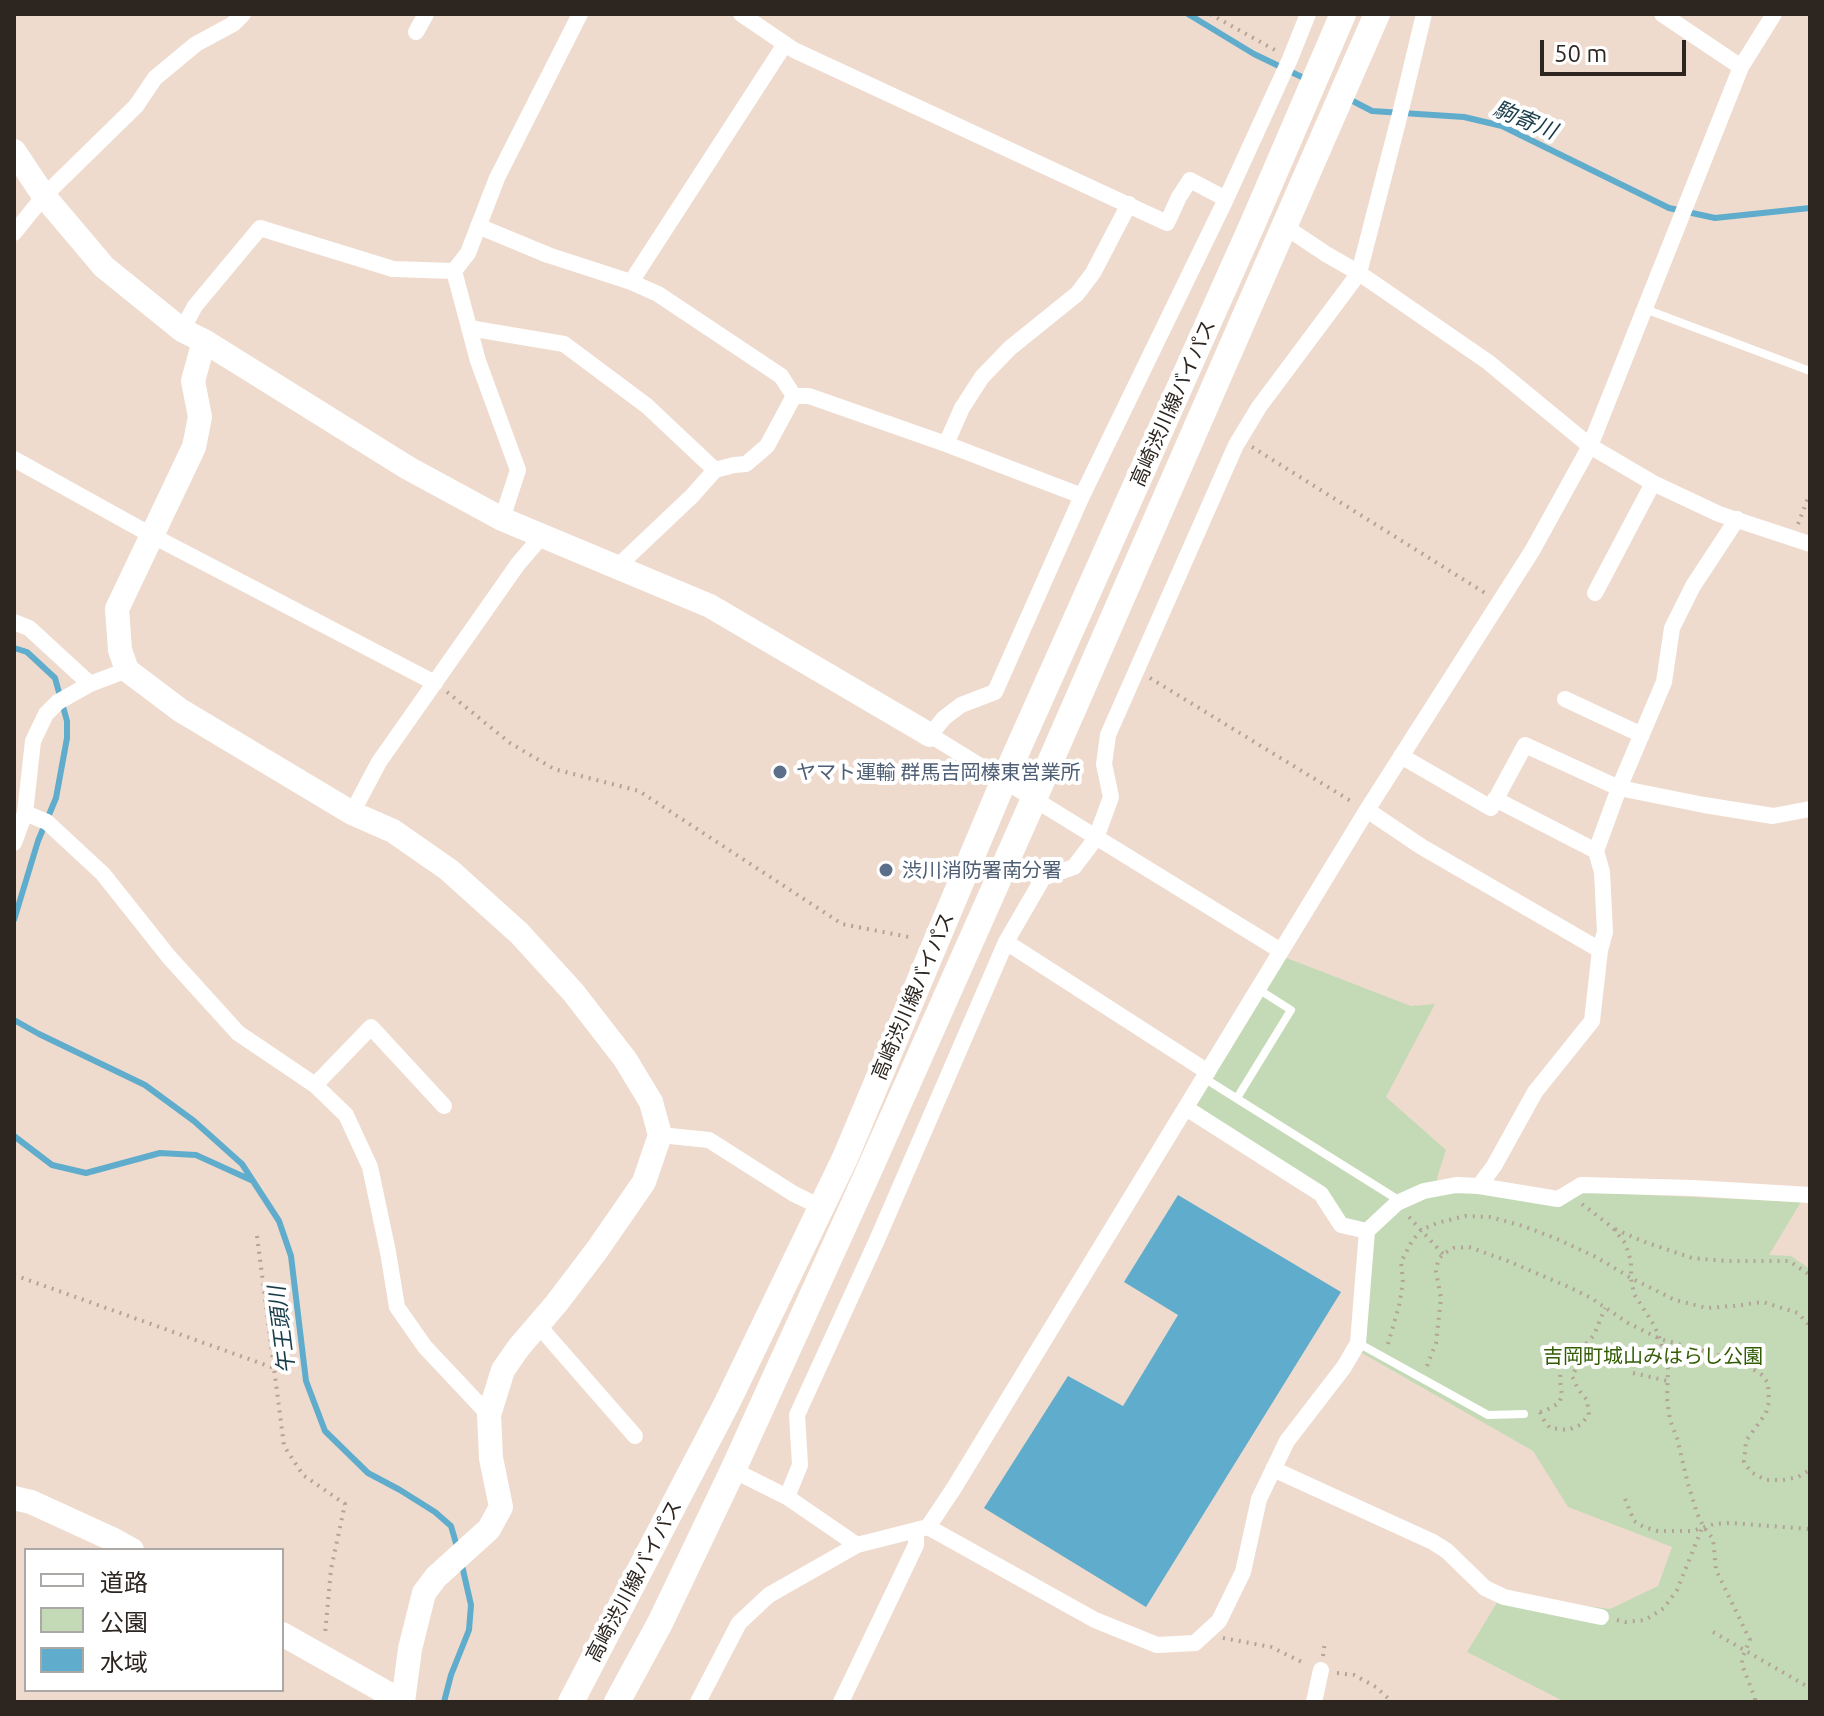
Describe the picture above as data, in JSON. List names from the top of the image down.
{
  "streets": {
    "main road": ["高崎渋川線バイパス"]
  },
  "water": ["駒寄川", "午王頭川"],
  "parks": ["吉岡町城山みはらし公園"],
  "places": ["ヤマト運輸 群馬吉岡榛東営業所", "渋川消防署南分署"],
  "legend": ["道路", "公園", "水域"],
  "scale_bar": "50 m"
}
